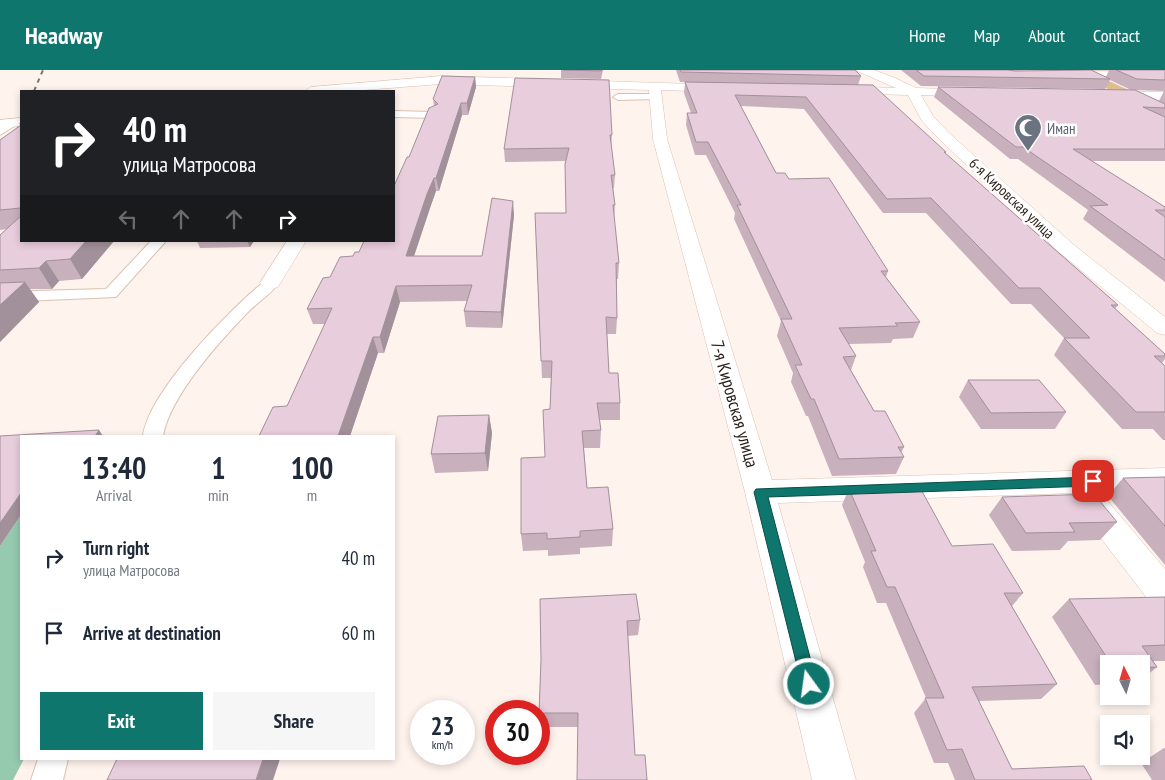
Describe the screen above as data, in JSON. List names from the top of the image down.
{
  "streets": {
    "street": ["6-я Кировская улица", "7-я Кировская улица"]
  },
  "places": {
    "mosque": ["Иман"]
  },
  "north": "top",
  "page": {
    "header": "Headway",
    "nav": [
      "Home",
      "Map",
      "About",
      "Contact"
    ],
    "turn": ["40 m", "улица Матросова"],
    "eta": [
      "13:40",
      "Arrival",
      "1",
      "min",
      "100",
      "m"
    ],
    "list": [
      {
        "name": "Turn right",
        "note": "улица Матросова",
        "value": "40 m"
      },
      {
        "name": "Arrive at destination",
        "value": "60 m"
      }
    ],
    "buttons": ["Exit", "Share"],
    "speed": "23 km/h",
    "limit": "30"
  }
}
